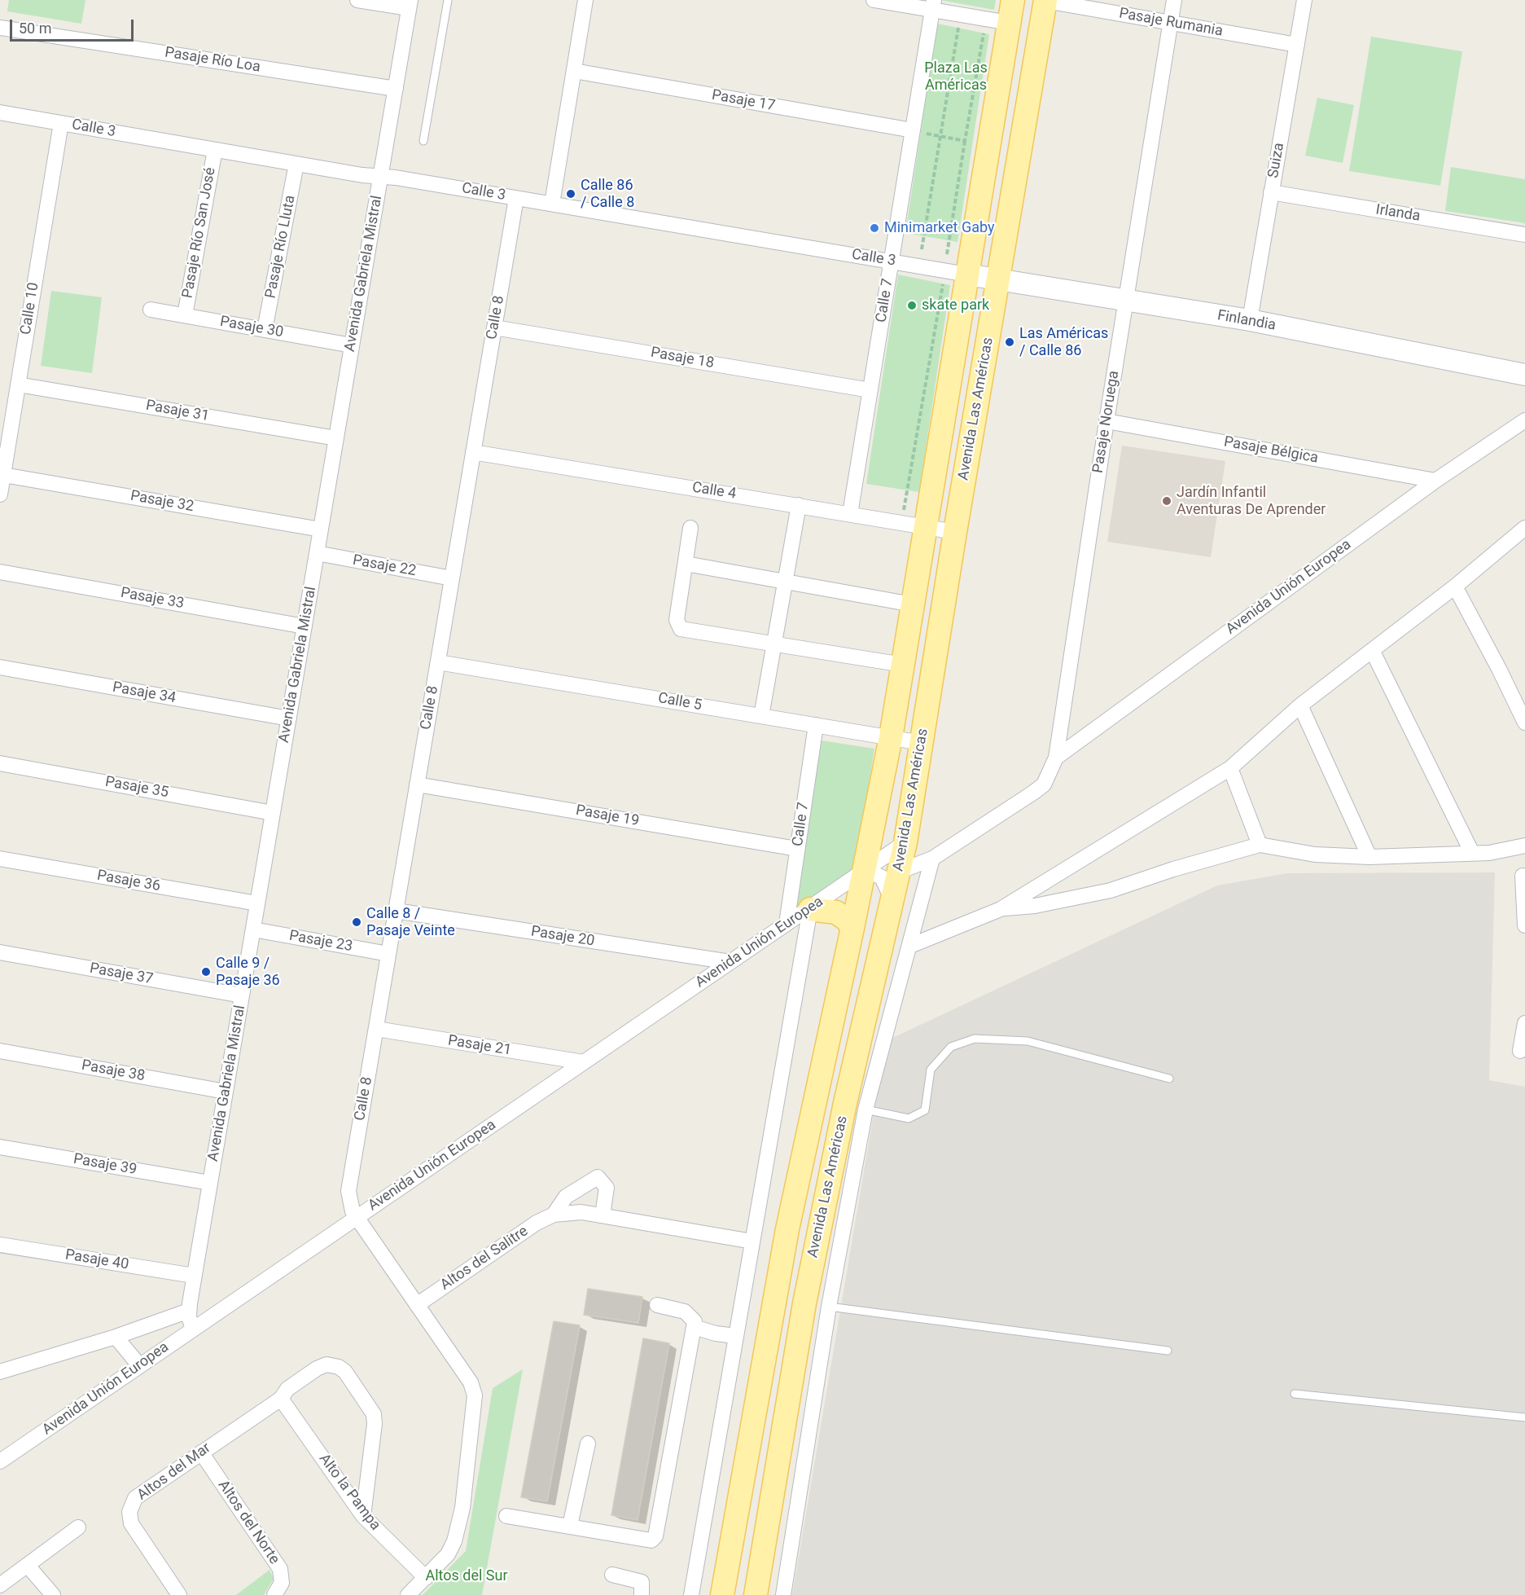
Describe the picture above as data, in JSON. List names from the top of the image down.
{
  "streets": {
    "main road": ["Avenida Las Américas"],
    "street": [
      "Pasaje Rumania",
      "Pasaje Río Loa",
      "Pasaje 17",
      "Calle 3",
      "Suiza",
      "Irlanda",
      "Pasaje Río San José",
      "Pasaje Río Lluta",
      "Avenida Gabriela Mistral",
      "Calle 7",
      "Calle 10",
      "Calle 8",
      "Finlandia",
      "Pasaje 30",
      "Pasaje 18",
      "Pasaje 31",
      "Pasaje Noruega",
      "Pasaje Bélgica",
      "Calle 4",
      "Pasaje 32",
      "Pasaje 22",
      "Avenida Unión Europea",
      "Pasaje 33",
      "Pasaje 34",
      "Calle 5",
      "Pasaje 35",
      "Pasaje 19",
      "Pasaje 36",
      "Pasaje 20",
      "Pasaje 23",
      "Pasaje 37",
      "Pasaje 21",
      "Pasaje 38",
      "Pasaje 39",
      "Altos del Salitre",
      "Pasaje 40",
      "Altos del Mar",
      "Alto la Pampa",
      "Altos del Norte"
    ]
  },
  "crossings": [
    ["Pasaje Rumania", "Suiza"],
    ["Pasaje Rumania", "Avenida Las Américas"],
    ["Pasaje Rumania", "Pasaje Noruega"],
    ["Pasaje Río Loa", "Avenida Gabriela Mistral"],
    ["Pasaje 17", "Calle 7"],
    ["Calle 3", "Pasaje Río San José"],
    ["Calle 3", "Pasaje Río Lluta"],
    ["Calle 3", "Avenida Gabriela Mistral"],
    ["Calle 3", "Calle 7"],
    ["Calle 3", "Calle 10"],
    ["Calle 3", "Calle 8"],
    ["Calle 3", "Finlandia"],
    ["Calle 3", "Avenida Las Américas"],
    ["Suiza", "Irlanda"],
    ["Suiza", "Finlandia"],
    ["Pasaje Río San José", "Pasaje 30"],
    ["Pasaje Río Lluta", "Pasaje 30"],
    ["Avenida Gabriela Mistral", "Pasaje 30"],
    ["Avenida Gabriela Mistral", "Pasaje 31"],
    ["Avenida Gabriela Mistral", "Pasaje 32"],
    ["Avenida Gabriela Mistral", "Pasaje 22"],
    ["Avenida Gabriela Mistral", "Avenida Unión Europea"],
    ["Avenida Gabriela Mistral", "Pasaje 33"],
    ["Avenida Gabriela Mistral", "Pasaje 34"],
    ["Avenida Gabriela Mistral", "Pasaje 35"],
    ["Avenida Gabriela Mistral", "Pasaje 36"],
    ["Avenida Gabriela Mistral", "Pasaje 23"],
    ["Avenida Gabriela Mistral", "Pasaje 37"],
    ["Avenida Gabriela Mistral", "Pasaje 38"],
    ["Avenida Gabriela Mistral", "Pasaje 39"],
    ["Avenida Gabriela Mistral", "Pasaje 40"],
    ["Calle 7", "Pasaje 18"],
    ["Calle 7", "Calle 4"],
    ["Calle 7", "Avenida Unión Europea"],
    ["Calle 7", "Calle 5"],
    ["Calle 7", "Pasaje 19"],
    ["Calle 10", "Pasaje 31"],
    ["Calle 10", "Pasaje 32"],
    ["Calle 8", "Pasaje 18"],
    ["Calle 8", "Calle 4"],
    ["Calle 8", "Pasaje 22"],
    ["Calle 8", "Avenida Unión Europea"],
    ["Calle 8", "Calle 5"],
    ["Calle 8", "Pasaje 19"],
    ["Calle 8", "Pasaje 20"],
    ["Calle 8", "Pasaje 23"],
    ["Calle 8", "Pasaje 21"],
    ["Finlandia", "Avenida Las Américas"],
    ["Finlandia", "Pasaje Noruega"],
    ["Avenida Las Américas", "Calle 4"],
    ["Avenida Las Américas", "Avenida Unión Europea"],
    ["Avenida Las Américas", "Calle 5"],
    ["Pasaje Noruega", "Pasaje Bélgica"],
    ["Pasaje Noruega", "Avenida Unión Europea"],
    ["Pasaje Bélgica", "Avenida Unión Europea"],
    ["Avenida Unión Europea", "Pasaje 20"],
    ["Avenida Unión Europea", "Pasaje 21"],
    ["Altos del Mar", "Alto la Pampa"],
    ["Altos del Mar", "Altos del Norte"]
  ],
  "parks": ["Plaza Las Américas", "Altos del Sur"],
  "places": [
    "Calle 86 / Calle 8",
    "Minimarket Gaby",
    "skate park",
    "Las Américas / Calle 86",
    "Jardín Infantil Aventuras De Aprender",
    "Calle 8 / Pasaje Veinte",
    "Calle 9 / Pasaje 36"
  ],
  "scale_bar": "50 m"
}
